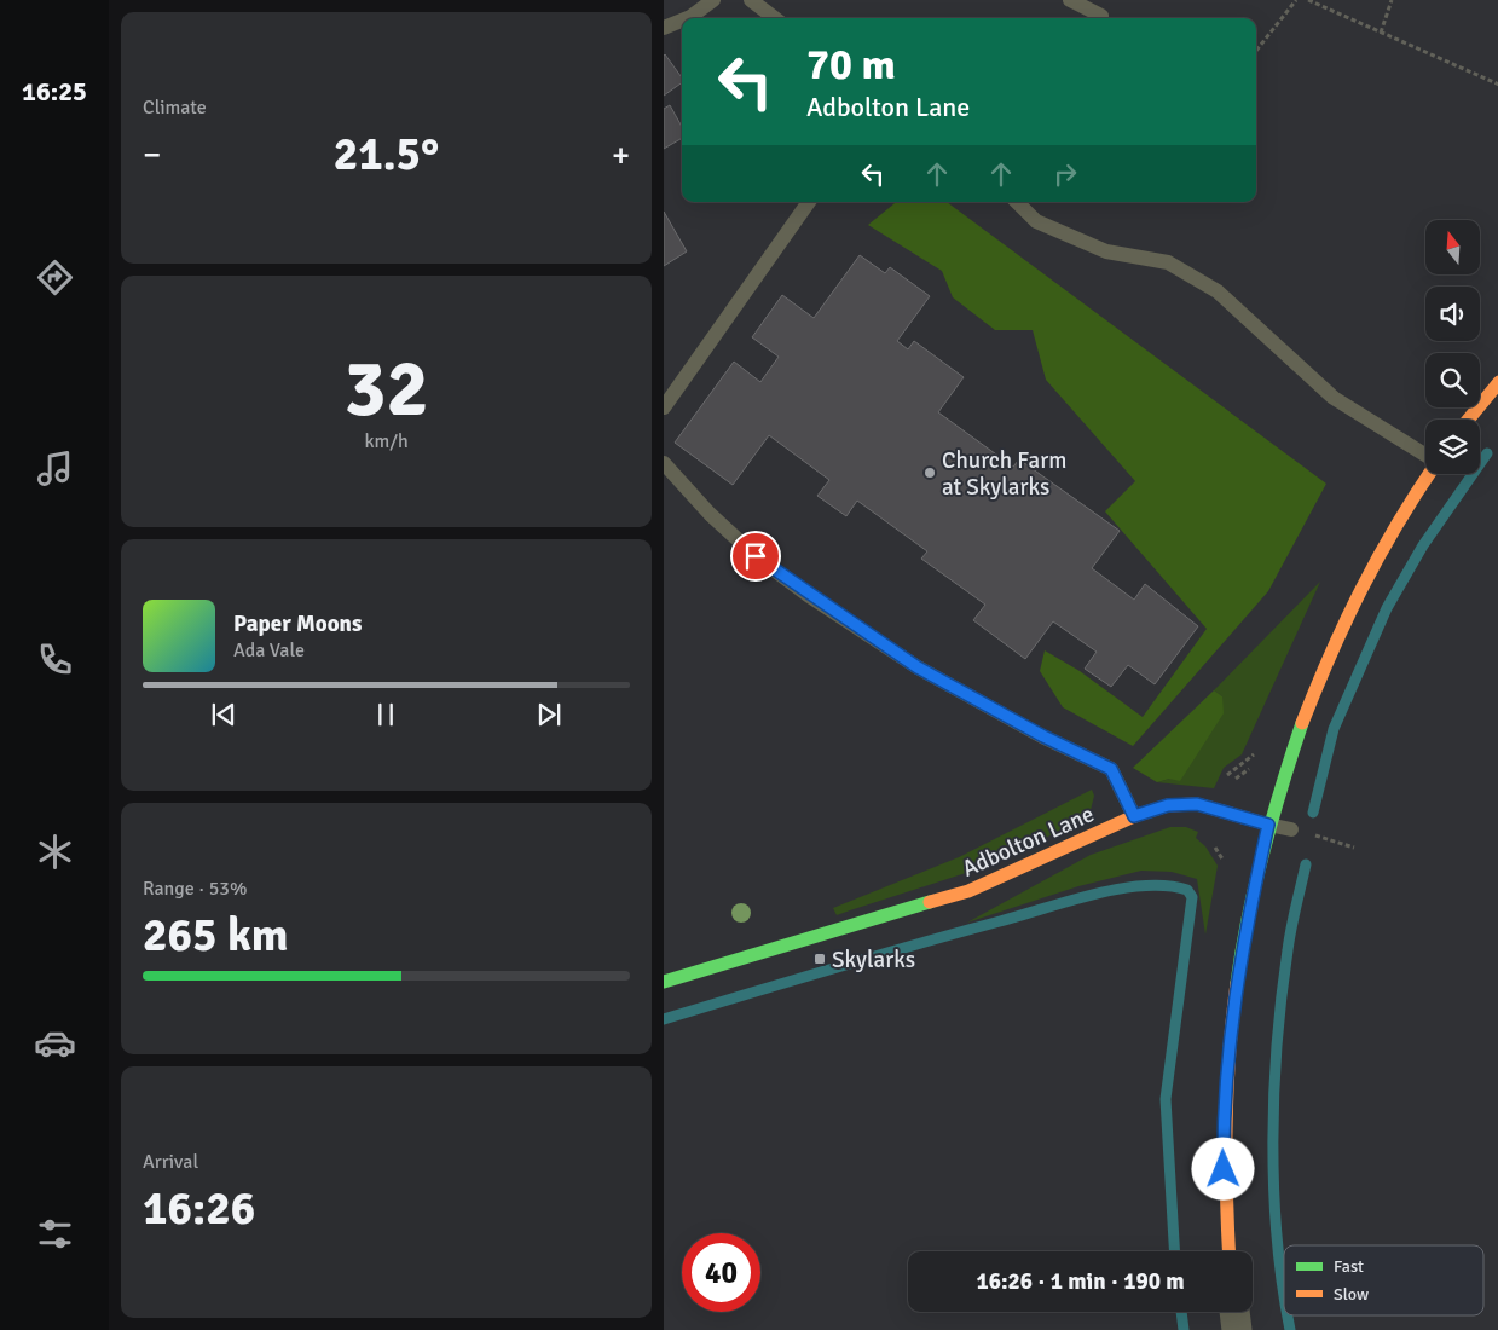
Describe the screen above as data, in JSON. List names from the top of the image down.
{
  "streets": {
    "street": ["Adbolton Lane"]
  },
  "places": {
    "other": ["Church Farm at Skylarks"],
    "transit": ["Skylarks"]
  },
  "legend": ["Fast", "Slow"],
  "north": "top",
  "page": {
    "tabs": "16:25",
    "tile": [
      "Climate",
      ["32", "km/h"],
      ["Range · 53%", "265 km"],
      ["Arrival", "16:26"]
    ],
    "turn": ["70 m", "Adbolton Lane"],
    "heat": ["−", "21.5°", "+"],
    "song": ["Paper Moons", "Ada Vale"],
    "limit": "40",
    "trip": "16:26 · 1 min · 190 m"
  }
}
